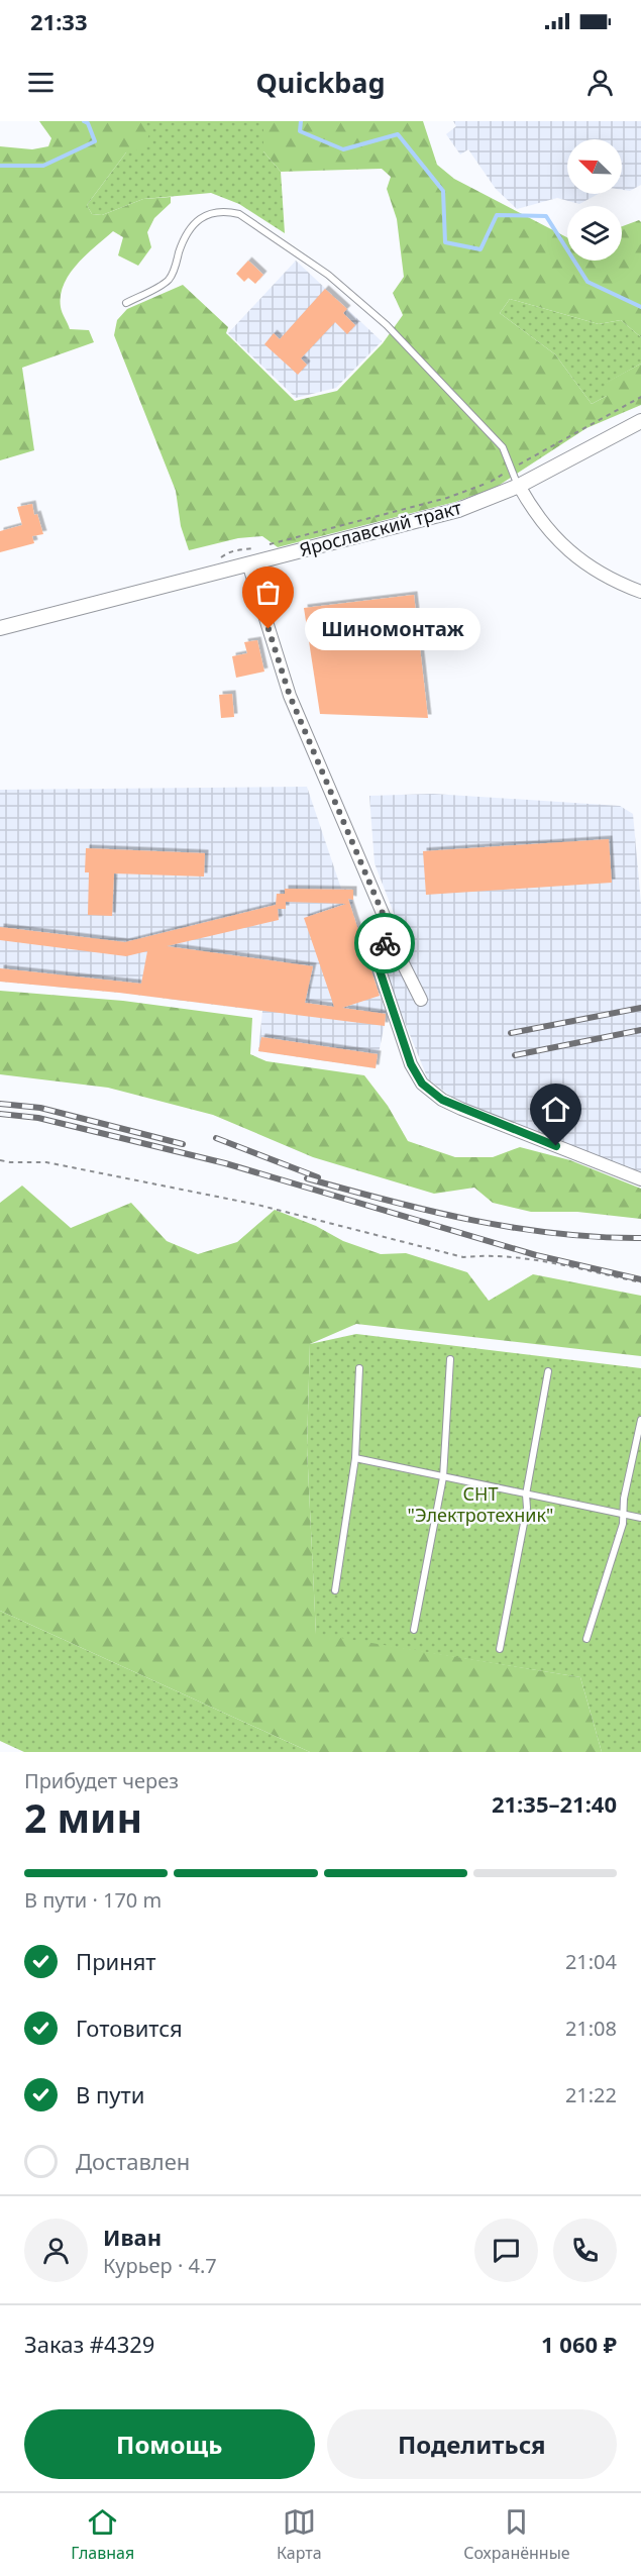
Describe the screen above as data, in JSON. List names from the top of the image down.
{
  "streets": {
    "street": ["Ярославский тракт"]
  },
  "parks": ["СНТ \"Электротехник\""],
  "places": ["Шиномонтаж"],
  "north": "top left",
  "page": {
    "status": "21:33",
    "header": "Quickbag",
    "bubble": "Шиномонтаж",
    "heading": ["2 мин", "Прибудет через", "21:35–21:40"],
    "panel": [
      "Иван",
      "Курьер · 4.7",
      "Заказ #4329",
      "1 060 ₽"
    ],
    "bar": "В пути · 170 m",
    "list": [
      ["Принят", "21:04"],
      ["Готовится", "21:08"],
      ["В пути", "21:22"],
      "Доставлен"
    ],
    "buttons": ["Помощь", "Поделиться"],
    "tabs": ["Главная", "Карта", "Сохранённые"]
  }
}
